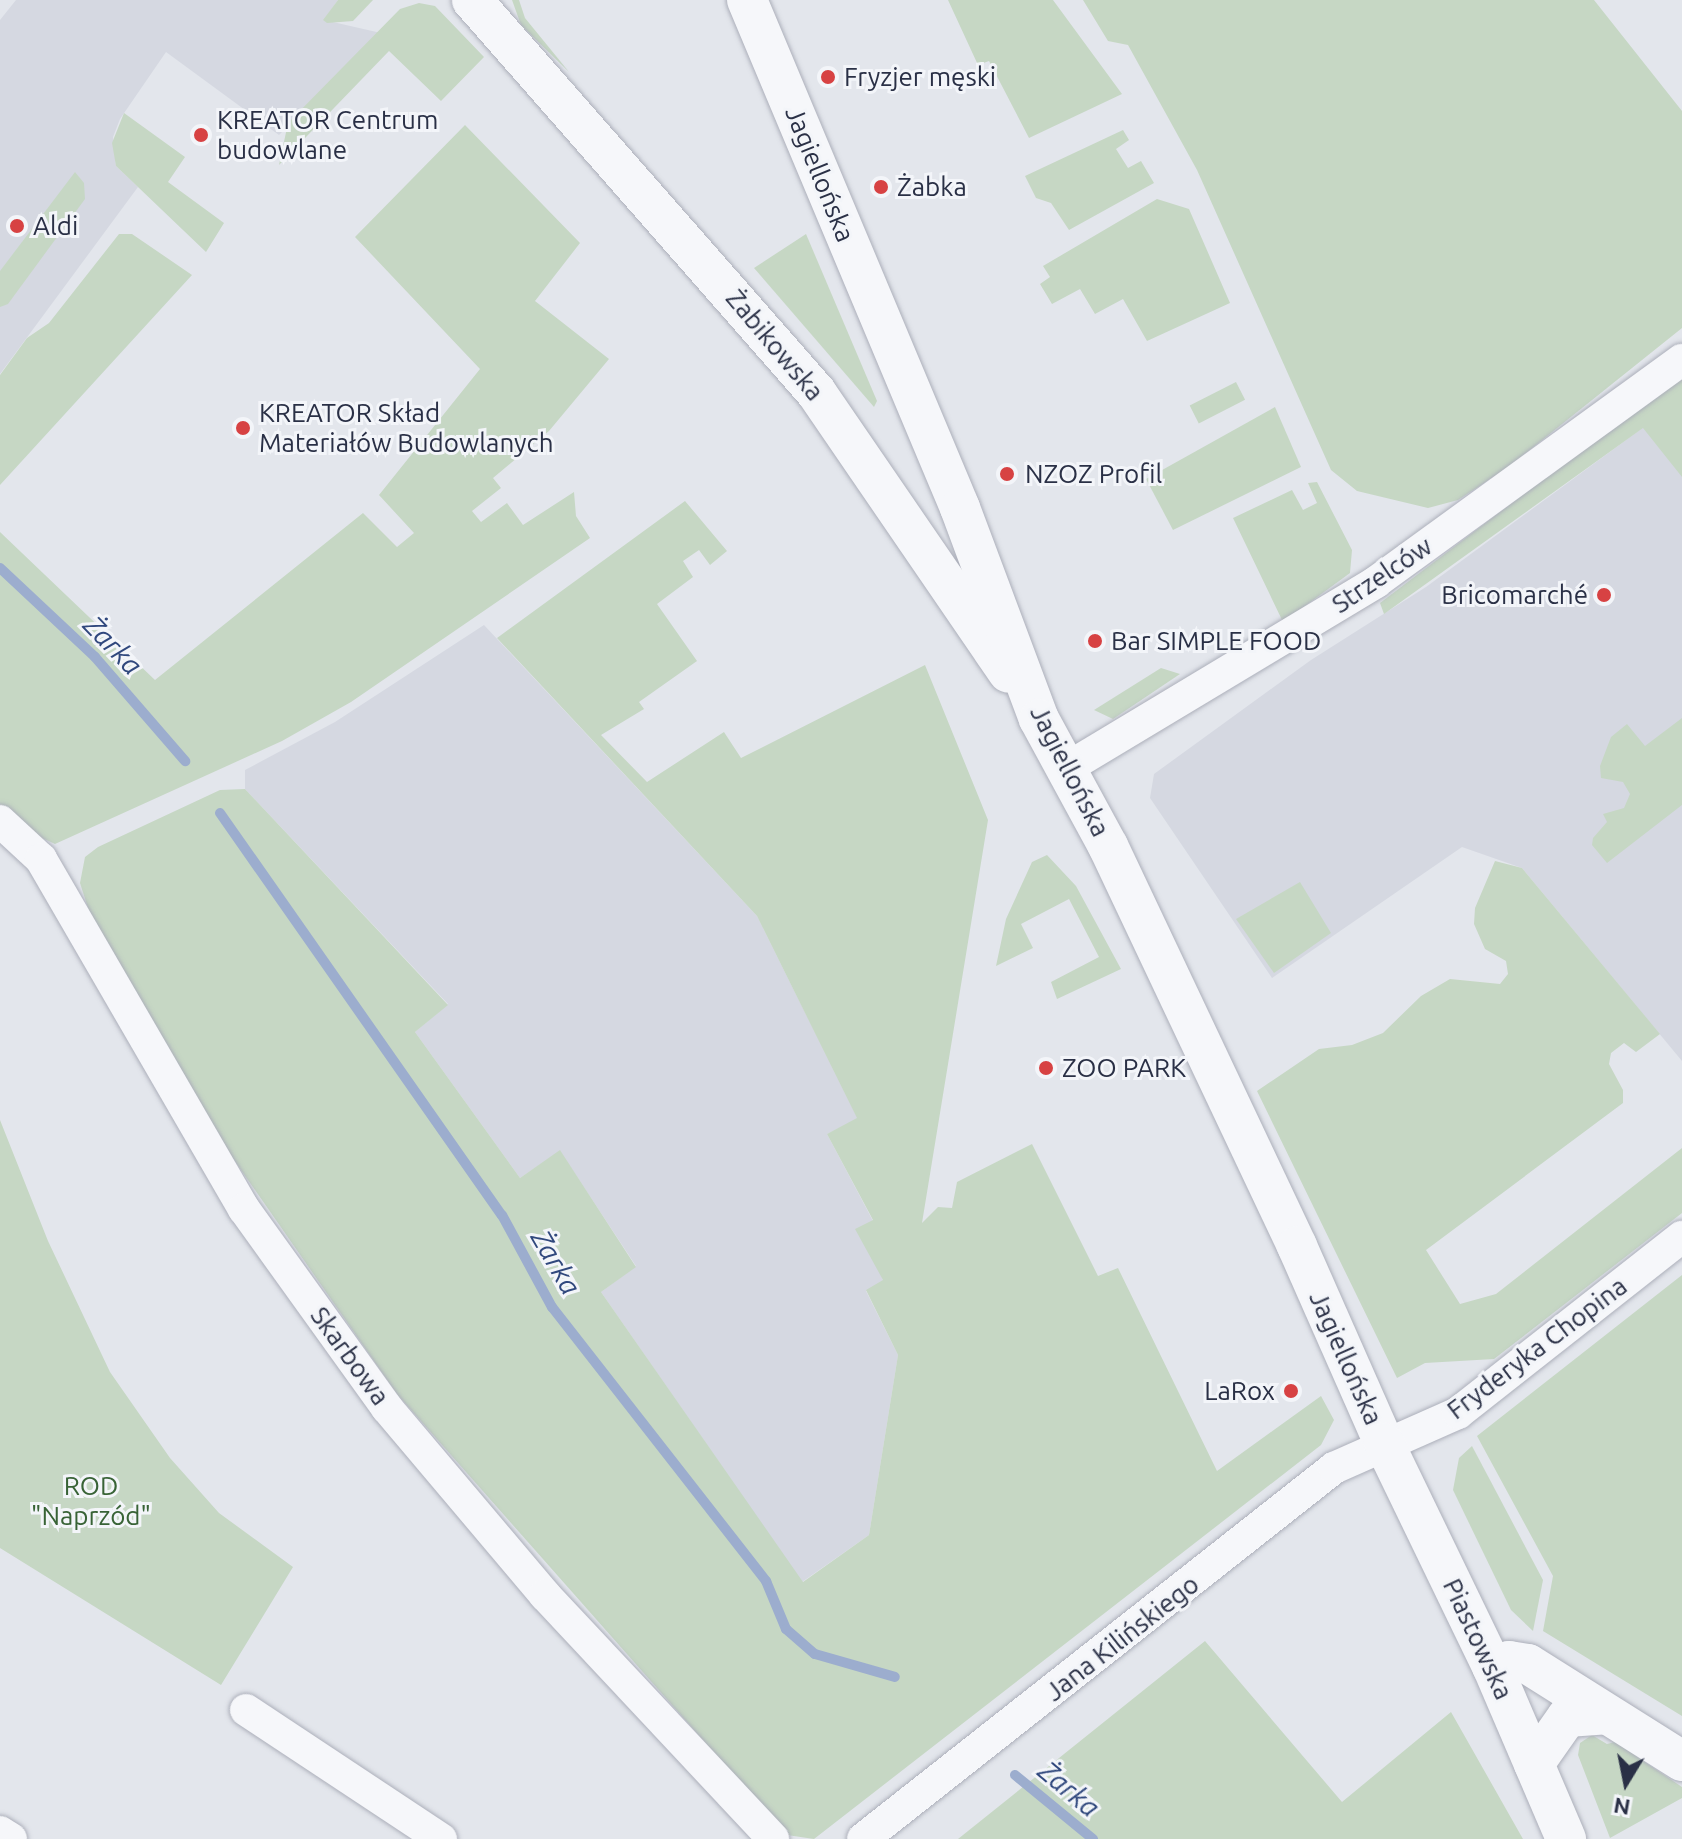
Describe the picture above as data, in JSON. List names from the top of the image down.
{
  "streets": {
    "street": [
      "Jagiellońska",
      "Żabikowska",
      "Strzelców",
      "Fryderyka Chopina",
      "Skarbowa",
      "Jana Kilińskiego",
      "Piastowska"
    ]
  },
  "crossings": [
    ["Jagiellońska", "Żabikowska"],
    ["Jagiellońska", "Strzelców"],
    ["Jagiellońska", "Fryderyka Chopina"],
    ["Jagiellońska", "Jana Kilińskiego"],
    ["Jagiellońska", "Piastowska"],
    ["Fryderyka Chopina", "Jana Kilińskiego"],
    ["Fryderyka Chopina", "Piastowska"],
    ["Jana Kilińskiego", "Piastowska"]
  ],
  "water": ["Żarka"],
  "parks": ["ROD \"Naprzód\""],
  "places": [
    "Fryzjer męski",
    "KREATOR Centrum budowlane",
    "Żabka",
    "Aldi",
    "KREATOR Skład Materiałów Budowlanych",
    "NZOZ Profil",
    "Bricomarché",
    "Bar SIMPLE FOOD",
    "ZOO PARK",
    "LaRox"
  ],
  "north": "bottom"
}
